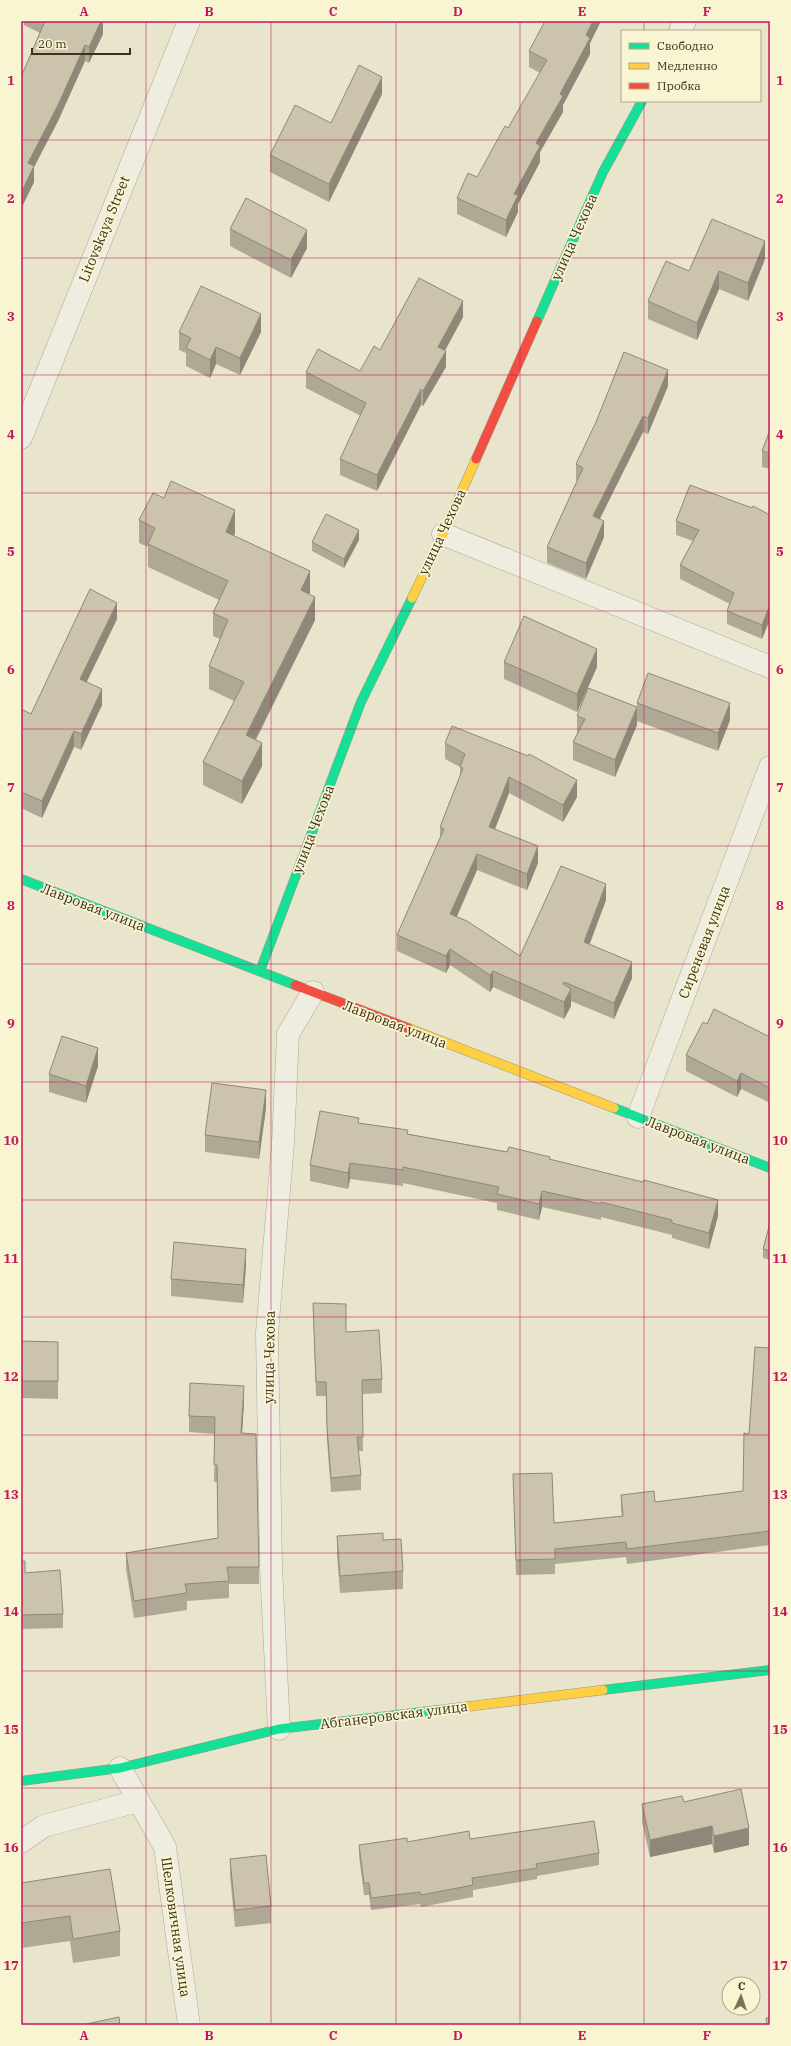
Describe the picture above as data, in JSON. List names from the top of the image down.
{
  "streets": {
    "street": [
      "Litovskaya Street",
      "улица Чехова",
      "Лавровая улица",
      "Сиреневая улица",
      "Абганеровская улица",
      "Шелковичная улица"
    ]
  },
  "crossings": [
    ["улица Чехова", "Лавровая улица"],
    ["улица Чехова", "Абганеровская улица"],
    ["Лавровая улица", "Сиреневая улица"],
    ["Абганеровская улица", "Шелковичная улица"]
  ],
  "legend": ["Свободно", "Медленно", "Пробка"],
  "scale_bar": "20 m",
  "north": "top",
  "grid": {
    "columns": [
      "A",
      "B",
      "C",
      "D",
      "E",
      "F"
    ],
    "rows": [
      "1",
      "2",
      "3",
      "4",
      "5",
      "6",
      "7",
      "8",
      "9",
      "10",
      "11",
      "12",
      "13",
      "14",
      "15",
      "16",
      "17"
    ]
  }
}
